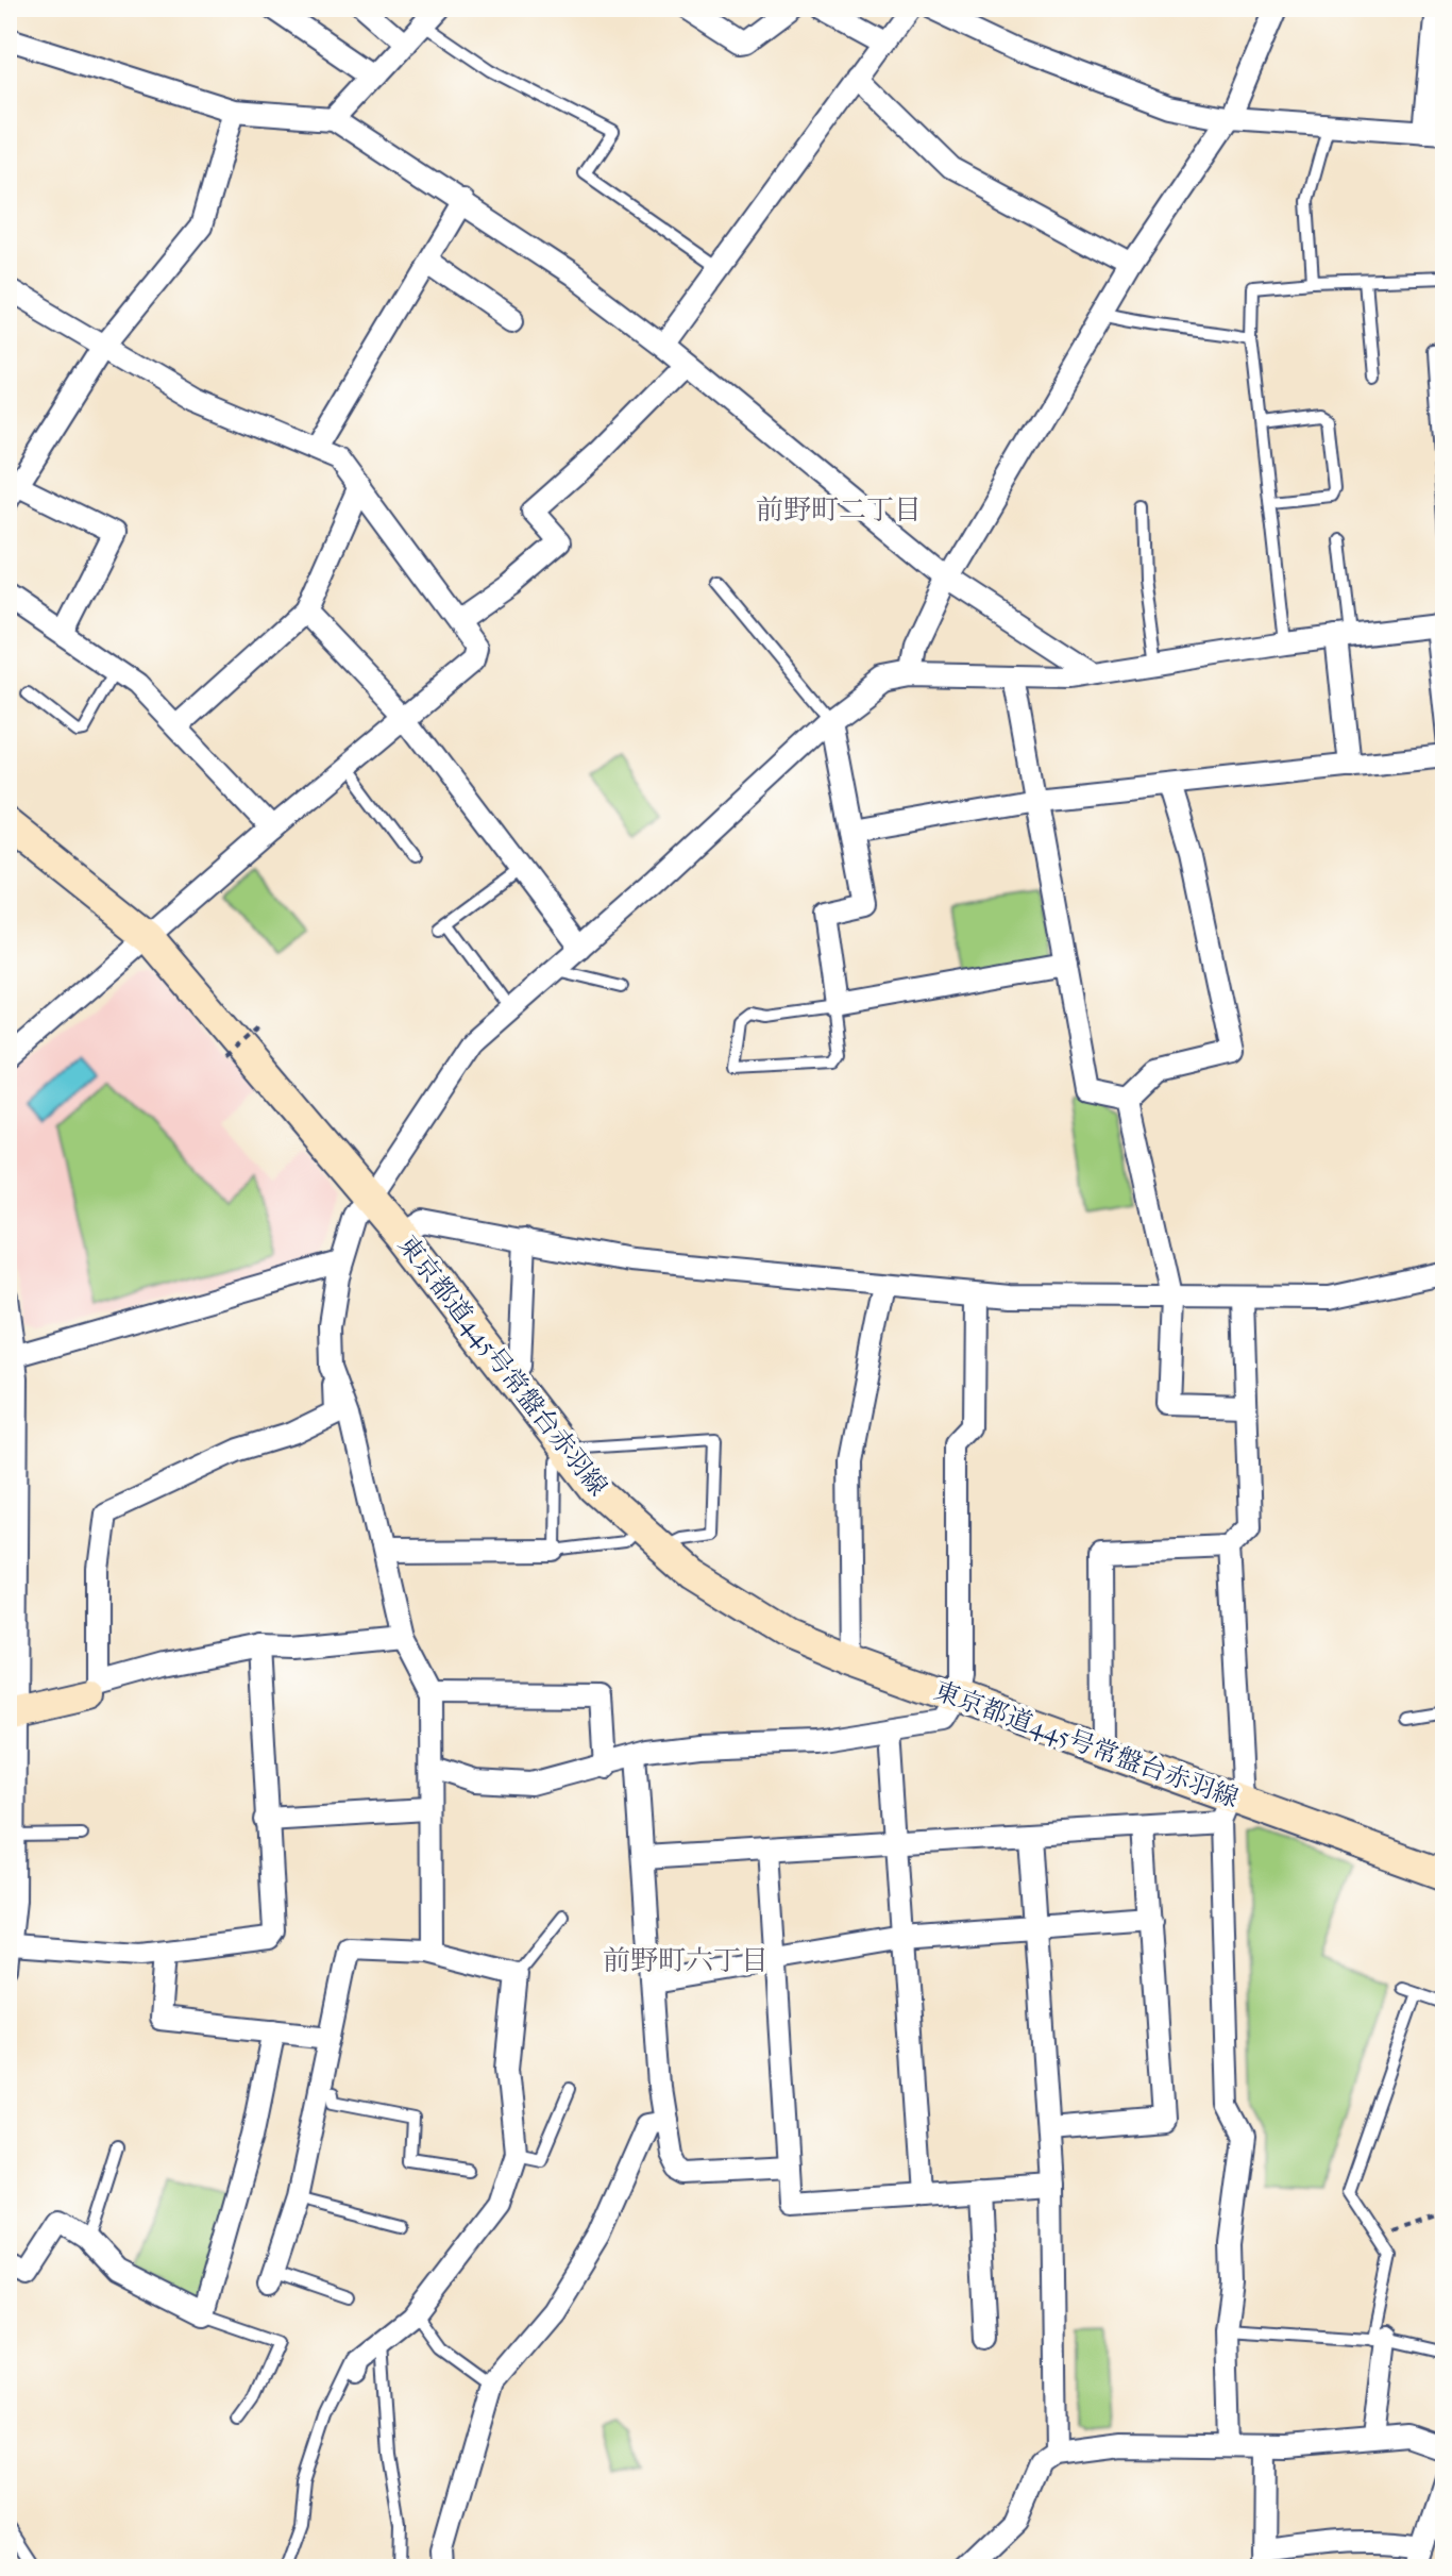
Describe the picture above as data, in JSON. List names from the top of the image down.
{
  "streets": {
    "main road": ["東京都道445号常盤台赤羽線"]
  },
  "districts": ["前野町二丁目", "前野町六丁目"]
}
